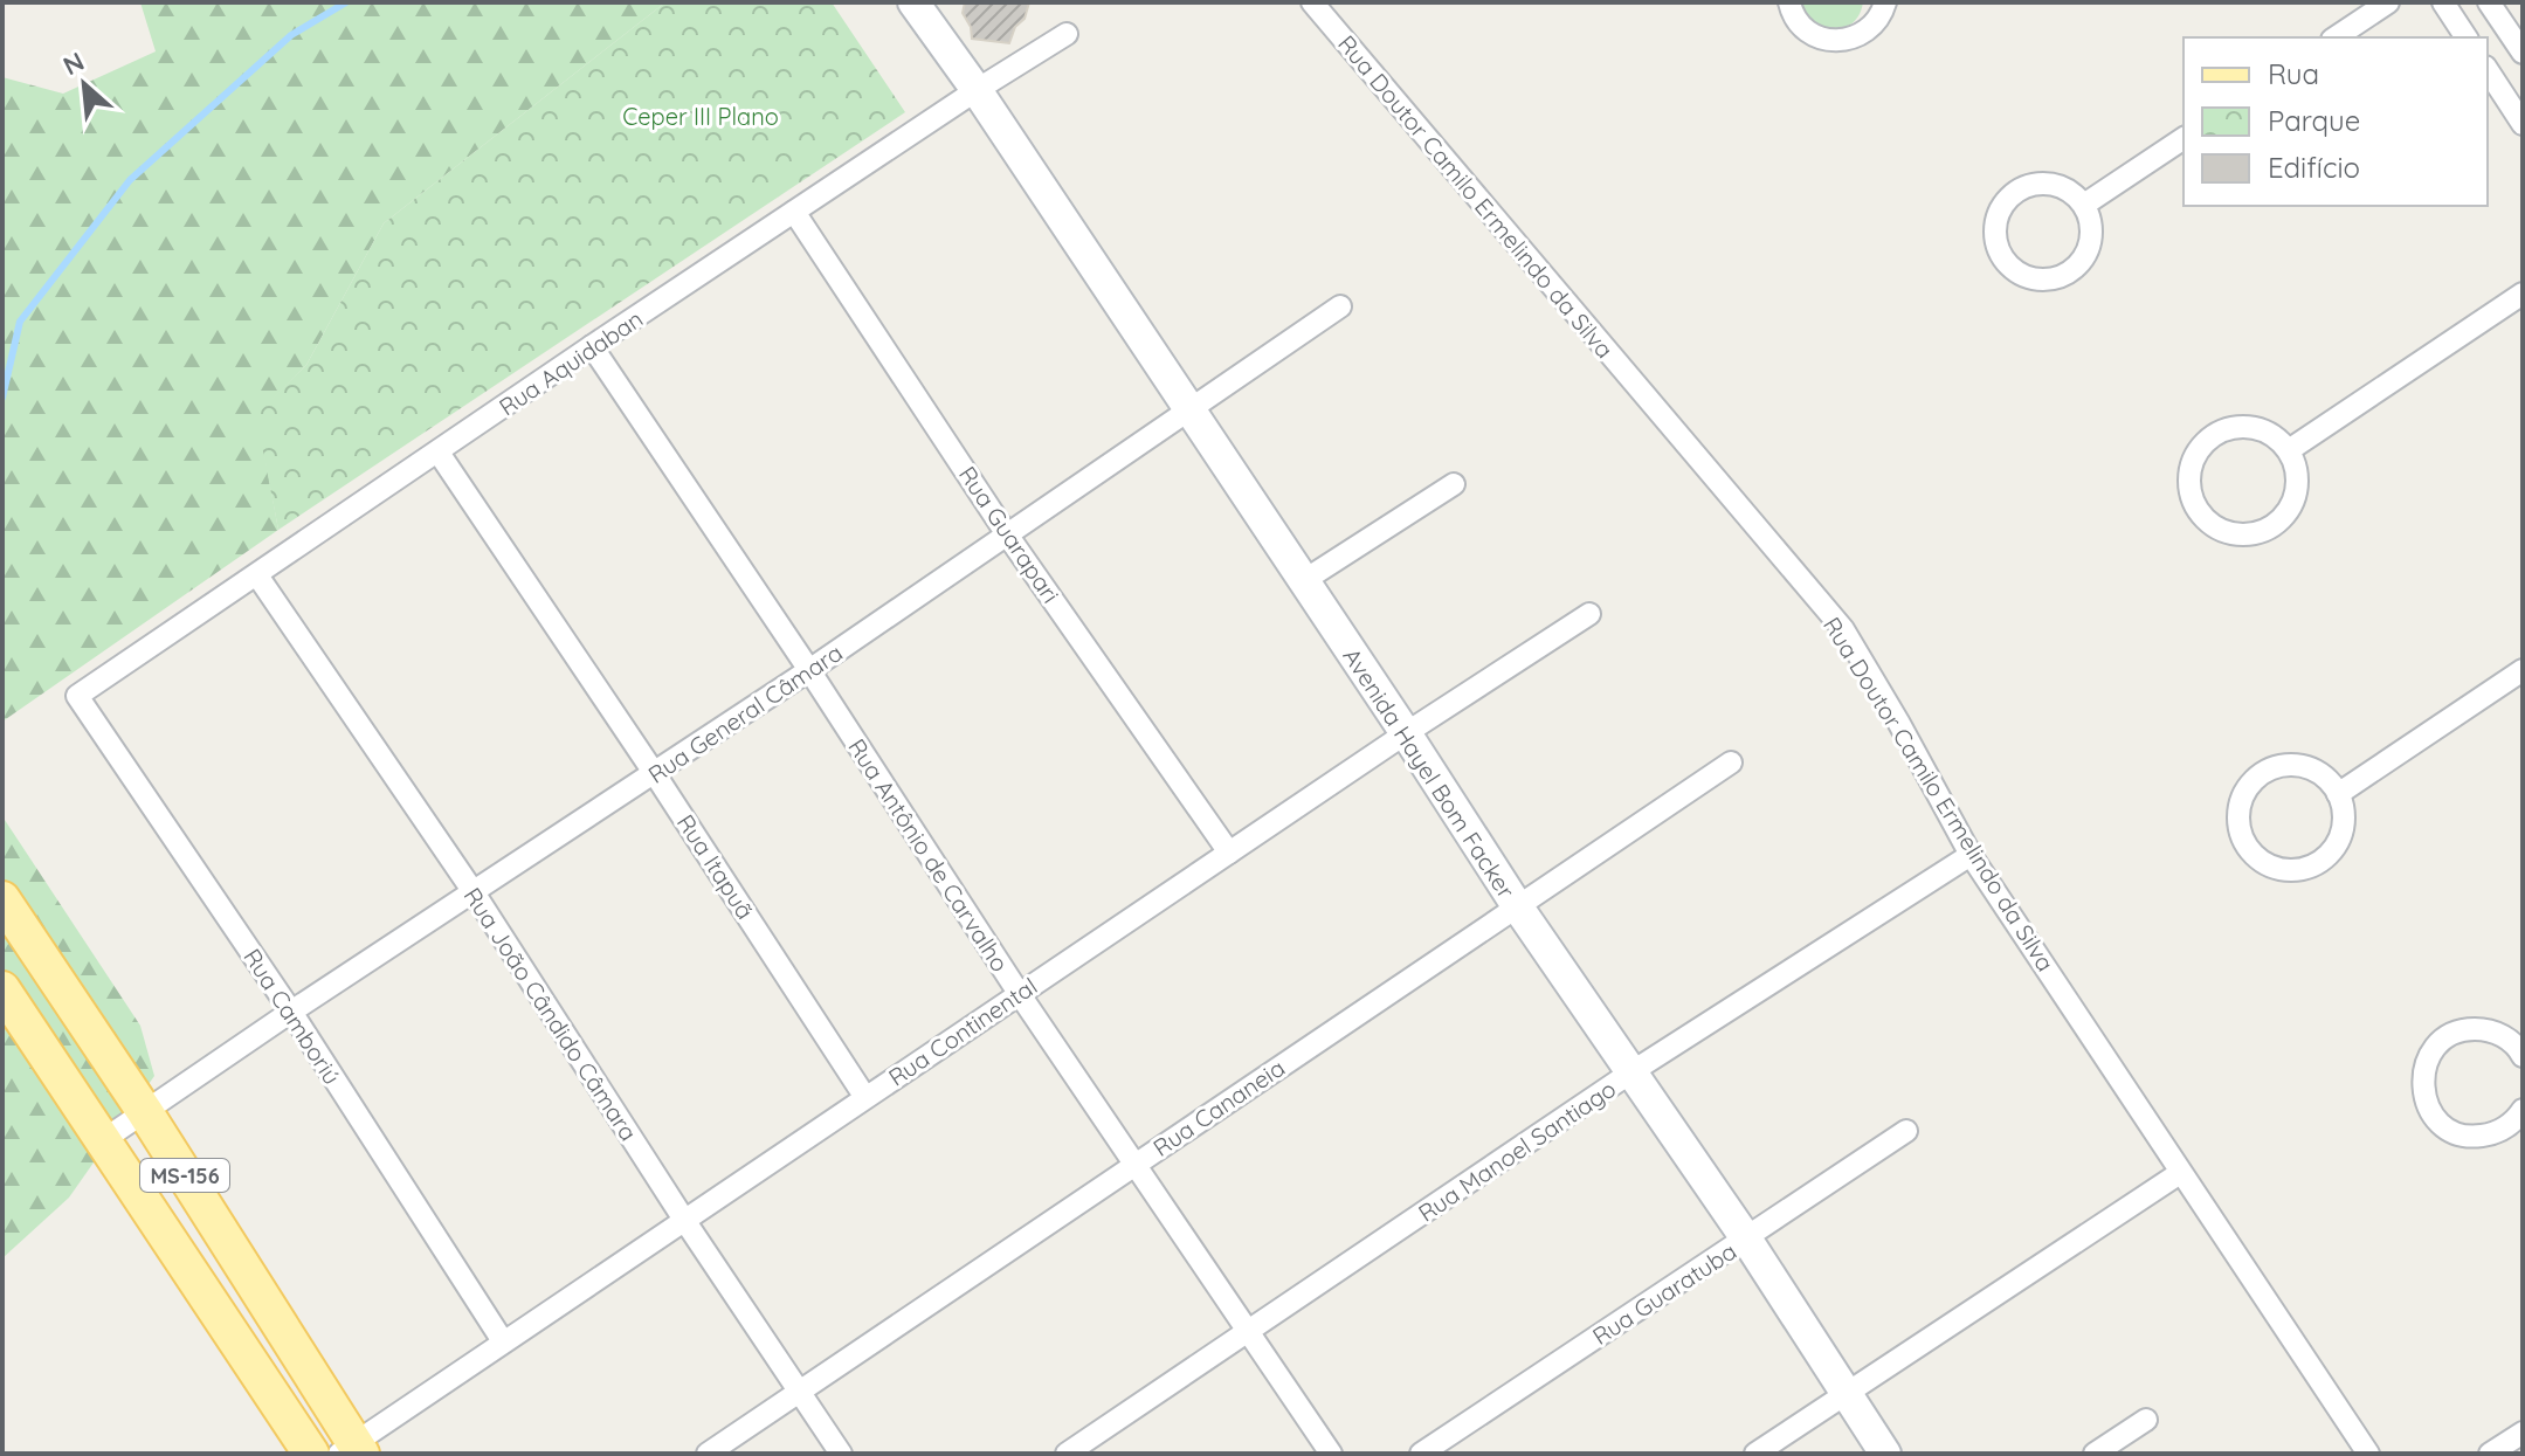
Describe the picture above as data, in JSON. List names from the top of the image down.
{
  "streets": {
    "main road": ["MS-156"],
    "street": [
      "Rua Doutor Camilo Ermelindo da Silva",
      "Rua Aquidaban",
      "Rua Guarapari",
      "Rua General Câmara",
      "Avenida Hayel Bom Facker",
      "Rua Antônio de Carvalho",
      "Rua Itapuã",
      "Rua João Cândido Câmara",
      "Rua Camboriú",
      "Rua Continental",
      "Rua Cananeia",
      "Rua Manoel Santiago",
      "Rua Guaratuba"
    ]
  },
  "crossings": [
    ["Rua Doutor Camilo Ermelindo da Silva", "Rua Manoel Santiago"],
    ["Rua Aquidaban", "Rua Guarapari"],
    ["Rua Aquidaban", "Avenida Hayel Bom Facker"],
    ["Rua Aquidaban", "Rua Antônio de Carvalho"],
    ["Rua Aquidaban", "Rua Itapuã"],
    ["Rua Aquidaban", "Rua João Cândido Câmara"],
    ["Rua Aquidaban", "Rua Camboriú"],
    ["Rua Guarapari", "Rua General Câmara"],
    ["Rua Guarapari", "Rua Continental"],
    ["Rua General Câmara", "Avenida Hayel Bom Facker"],
    ["Rua General Câmara", "Rua Antônio de Carvalho"],
    ["Rua General Câmara", "Rua Itapuã"],
    ["Rua General Câmara", "Rua João Cândido Câmara"],
    ["Rua General Câmara", "Rua Camboriú"],
    ["Rua General Câmara", "MS-156"],
    ["Avenida Hayel Bom Facker", "Rua Continental"],
    ["Avenida Hayel Bom Facker", "Rua Cananeia"],
    ["Avenida Hayel Bom Facker", "Rua Manoel Santiago"],
    ["Avenida Hayel Bom Facker", "Rua Guaratuba"],
    ["Rua Antônio de Carvalho", "Rua Continental"],
    ["Rua Antônio de Carvalho", "Rua Cananeia"],
    ["Rua Antônio de Carvalho", "Rua Manoel Santiago"],
    ["Rua Itapuã", "Rua Continental"],
    ["Rua João Cândido Câmara", "Rua Continental"],
    ["Rua João Cândido Câmara", "Rua Cananeia"],
    ["Rua Camboriú", "Rua Continental"],
    ["Rua Continental", "MS-156"]
  ],
  "parks": ["Ceper III Plano"],
  "legend": ["Rua", "Parque", "Edifício"],
  "north": "top left"
}
